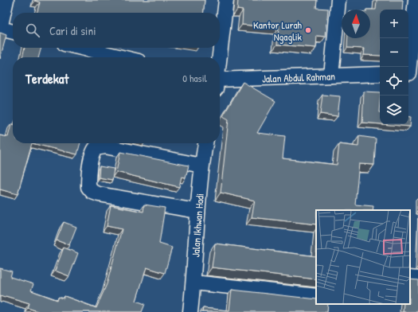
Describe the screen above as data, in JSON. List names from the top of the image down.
{
  "streets": {
    "street": ["Jalan Abdul Rahman", "Jalan Ikhwan Hadi"]
  },
  "places": ["Kantor Lurah Ngaglik"],
  "north": "top",
  "page": {
    "map_buttons": ["+", "−"],
    "search": "Cari di sini",
    "heading": ["Terdekat", "0 hasil"]
  }
}
